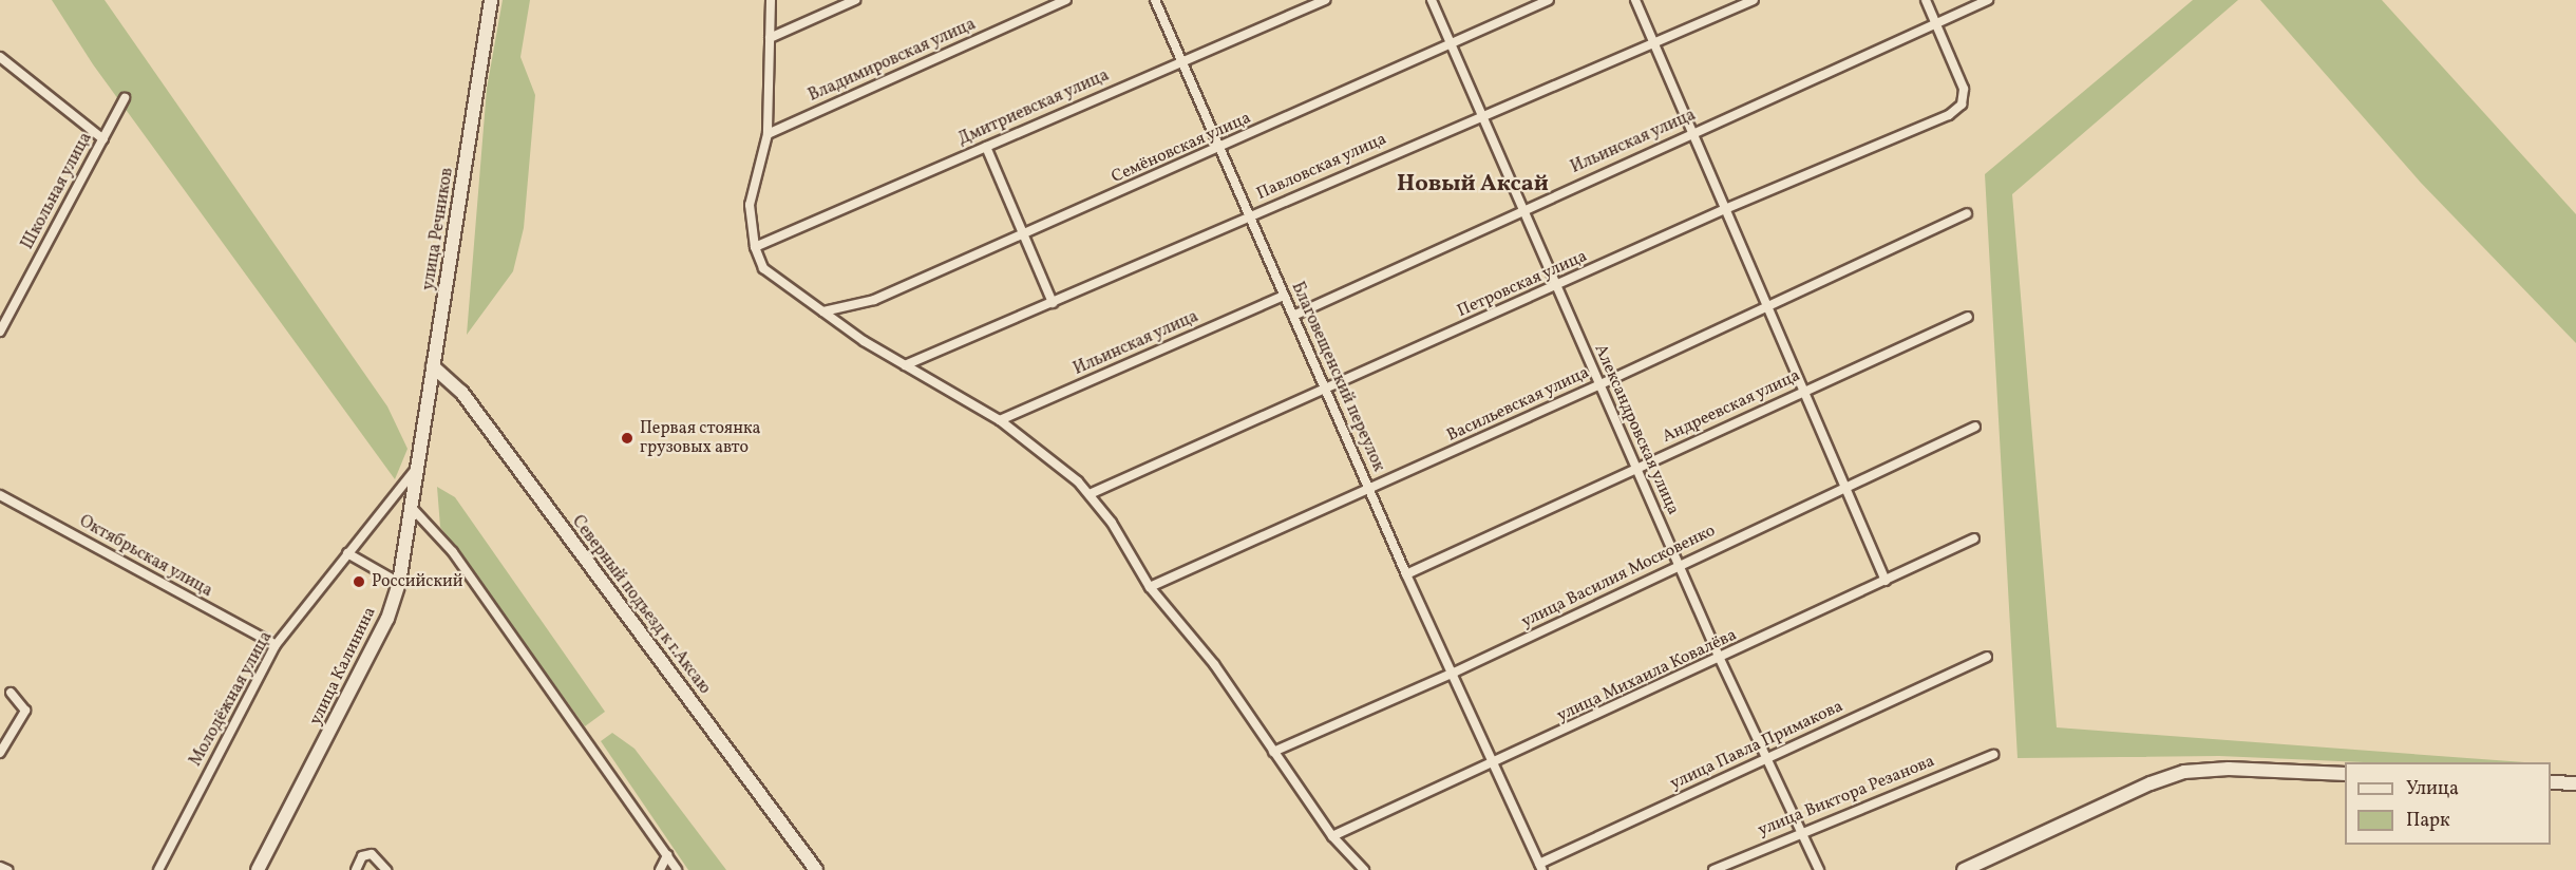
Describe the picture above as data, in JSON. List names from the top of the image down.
{
  "streets": {
    "street": [
      "Владимировская улица",
      "Дмитриевская улица",
      "Ильинская улица",
      "Семёновская улица",
      "Павловская улица",
      "Школьная улица",
      "улица Речников",
      "Петровская улица",
      "Благовещенский переулок",
      "Васильевская улица",
      "Андреевская улица",
      "Александровская улица",
      "Октябрьская улица",
      "улица Василия Московенко",
      "Северный подъезд к г.Аксаю",
      "улица Калинина",
      "улица Михаила Ковалёва",
      "Молодёжная улица",
      "улица Павла Примакова",
      "улица Виктора Резанова"
    ]
  },
  "crossings": [
    ["Дмитриевская улица", "Благовещенский переулок"],
    ["Ильинская улица", "Петровская улица"],
    ["Ильинская улица", "Благовещенский переулок"],
    ["Ильинская улица", "Александровская улица"],
    ["Семёновская улица", "Благовещенский переулок"],
    ["Семёновская улица", "Александровская улица"],
    ["Павловская улица", "Благовещенский переулок"],
    ["Павловская улица", "Александровская улица"],
    ["улица Речников", "Северный подъезд к г.Аксаю"],
    ["улица Речников", "улица Калинина"],
    ["улица Речников", "Молодёжная улица"],
    ["Петровская улица", "Благовещенский переулок"],
    ["Петровская улица", "Александровская улица"],
    ["Благовещенский переулок", "Васильевская улица"],
    ["Благовещенский переулок", "Андреевская улица"],
    ["Благовещенский переулок", "улица Василия Московенко"],
    ["Благовещенский переулок", "улица Михаила Ковалёва"],
    ["Благовещенский переулок", "улица Павла Примакова"],
    ["Васильевская улица", "Александровская улица"],
    ["Андреевская улица", "Александровская улица"],
    ["Александровская улица", "улица Василия Московенко"],
    ["Александровская улица", "улица Михаила Ковалёва"],
    ["Александровская улица", "улица Павла Примакова"],
    ["Александровская улица", "улица Виктора Резанова"],
    ["Октябрьская улица", "Молодёжная улица"],
    ["улица Калинина", "Молодёжная улица"]
  ],
  "districts": ["Новый Аксай"],
  "places": ["Первая стоянка грузовых авто", "Российский"],
  "legend": ["Улица", "Парк"]
}
